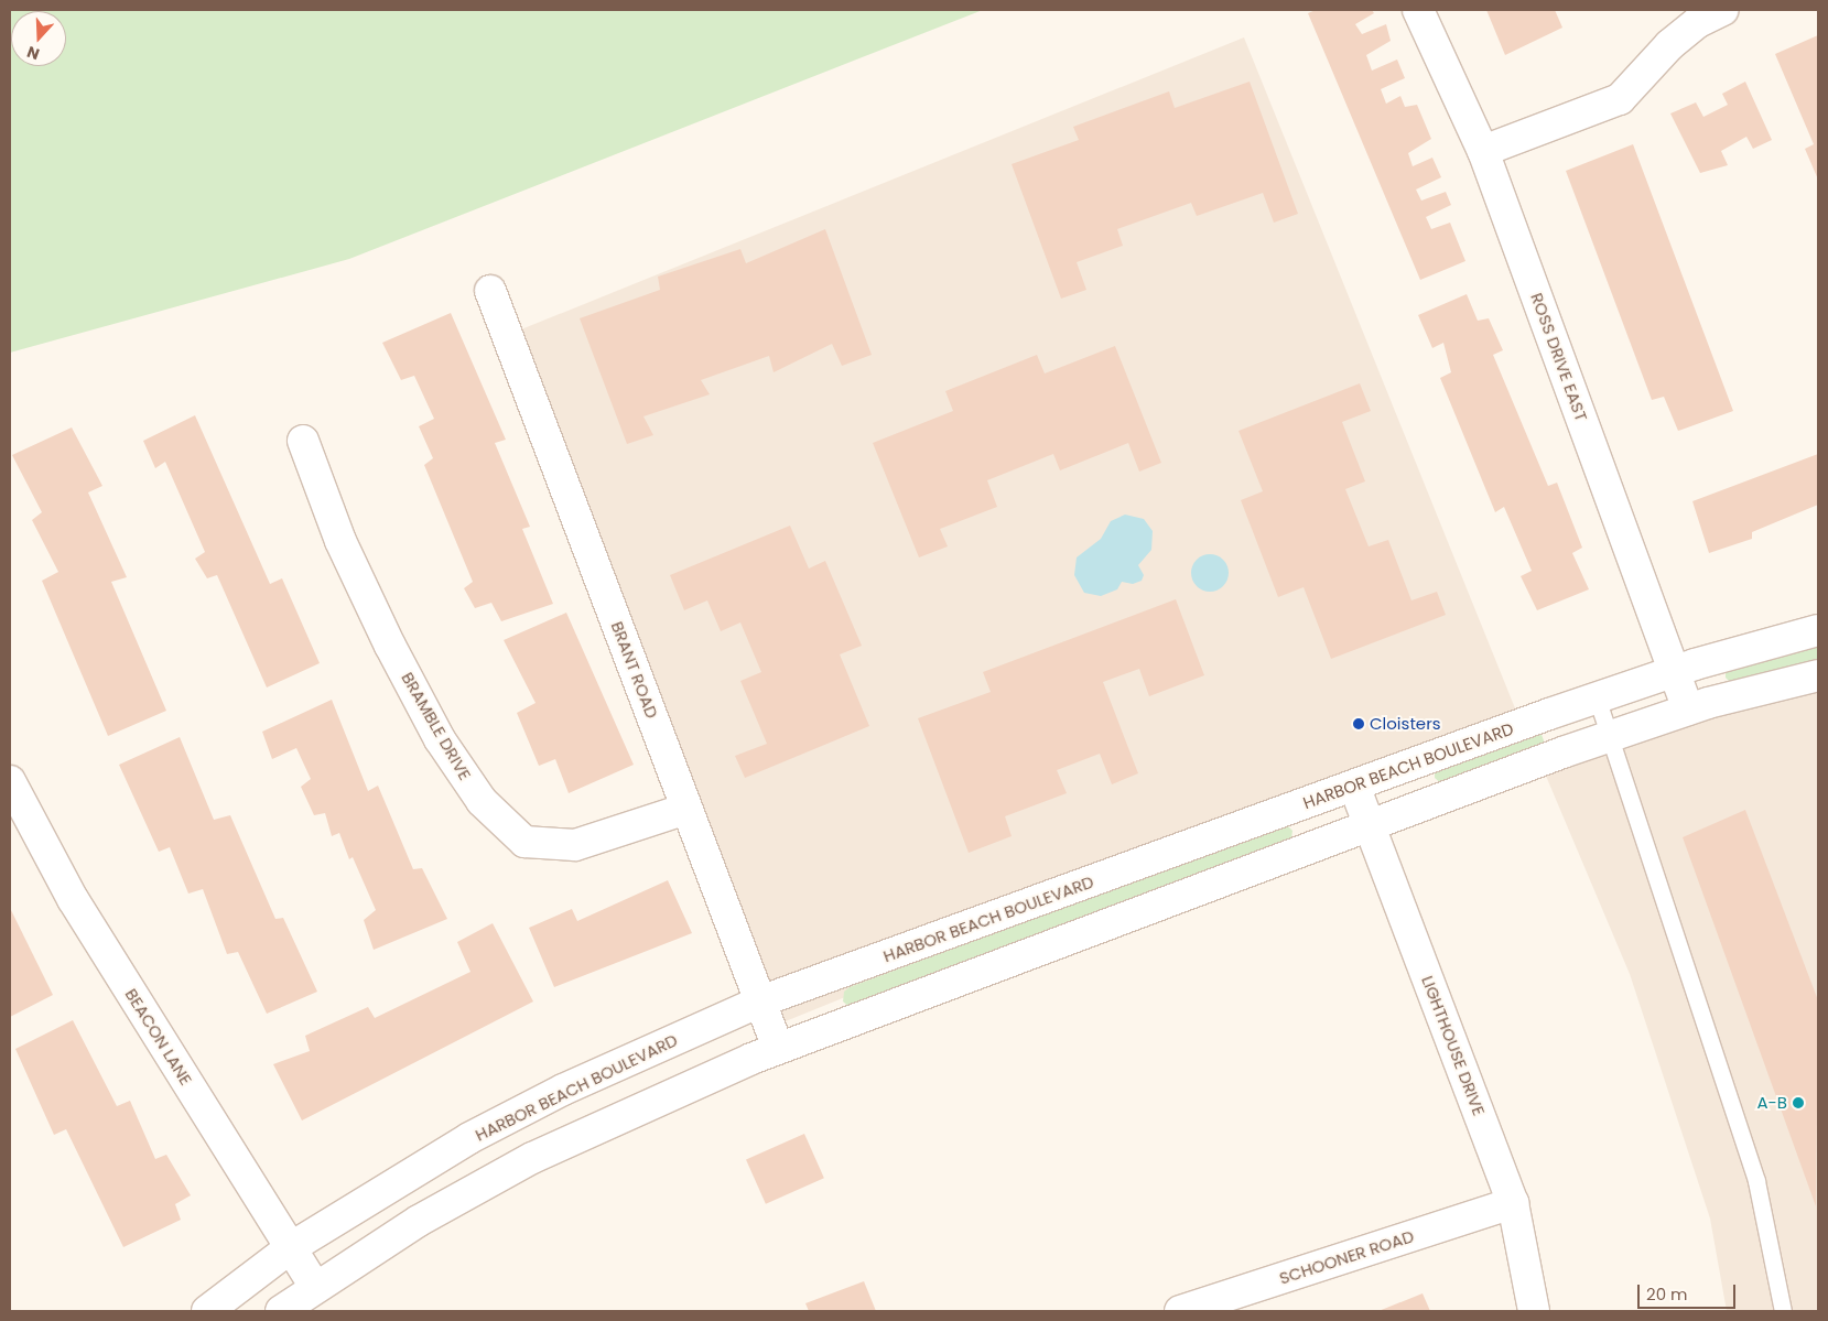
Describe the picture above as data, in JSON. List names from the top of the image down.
{
  "streets": {
    "street": [
      "ROSS DRIVE EAST",
      "BRANT ROAD",
      "BRAMBLE DRIVE",
      "HARBOR BEACH BOULEVARD",
      "BEACON LANE",
      "LIGHTHOUSE DRIVE",
      "SCHOONER ROAD"
    ]
  },
  "crossings": [
    ["ROSS DRIVE EAST", "HARBOR BEACH BOULEVARD"],
    ["BRANT ROAD", "BRAMBLE DRIVE"],
    ["BRANT ROAD", "HARBOR BEACH BOULEVARD"],
    ["HARBOR BEACH BOULEVARD", "BEACON LANE"],
    ["HARBOR BEACH BOULEVARD", "LIGHTHOUSE DRIVE"],
    ["LIGHTHOUSE DRIVE", "SCHOONER ROAD"]
  ],
  "places": ["Cloisters", "A-B"],
  "scale_bar": "20 m",
  "north": "bottom"
}
